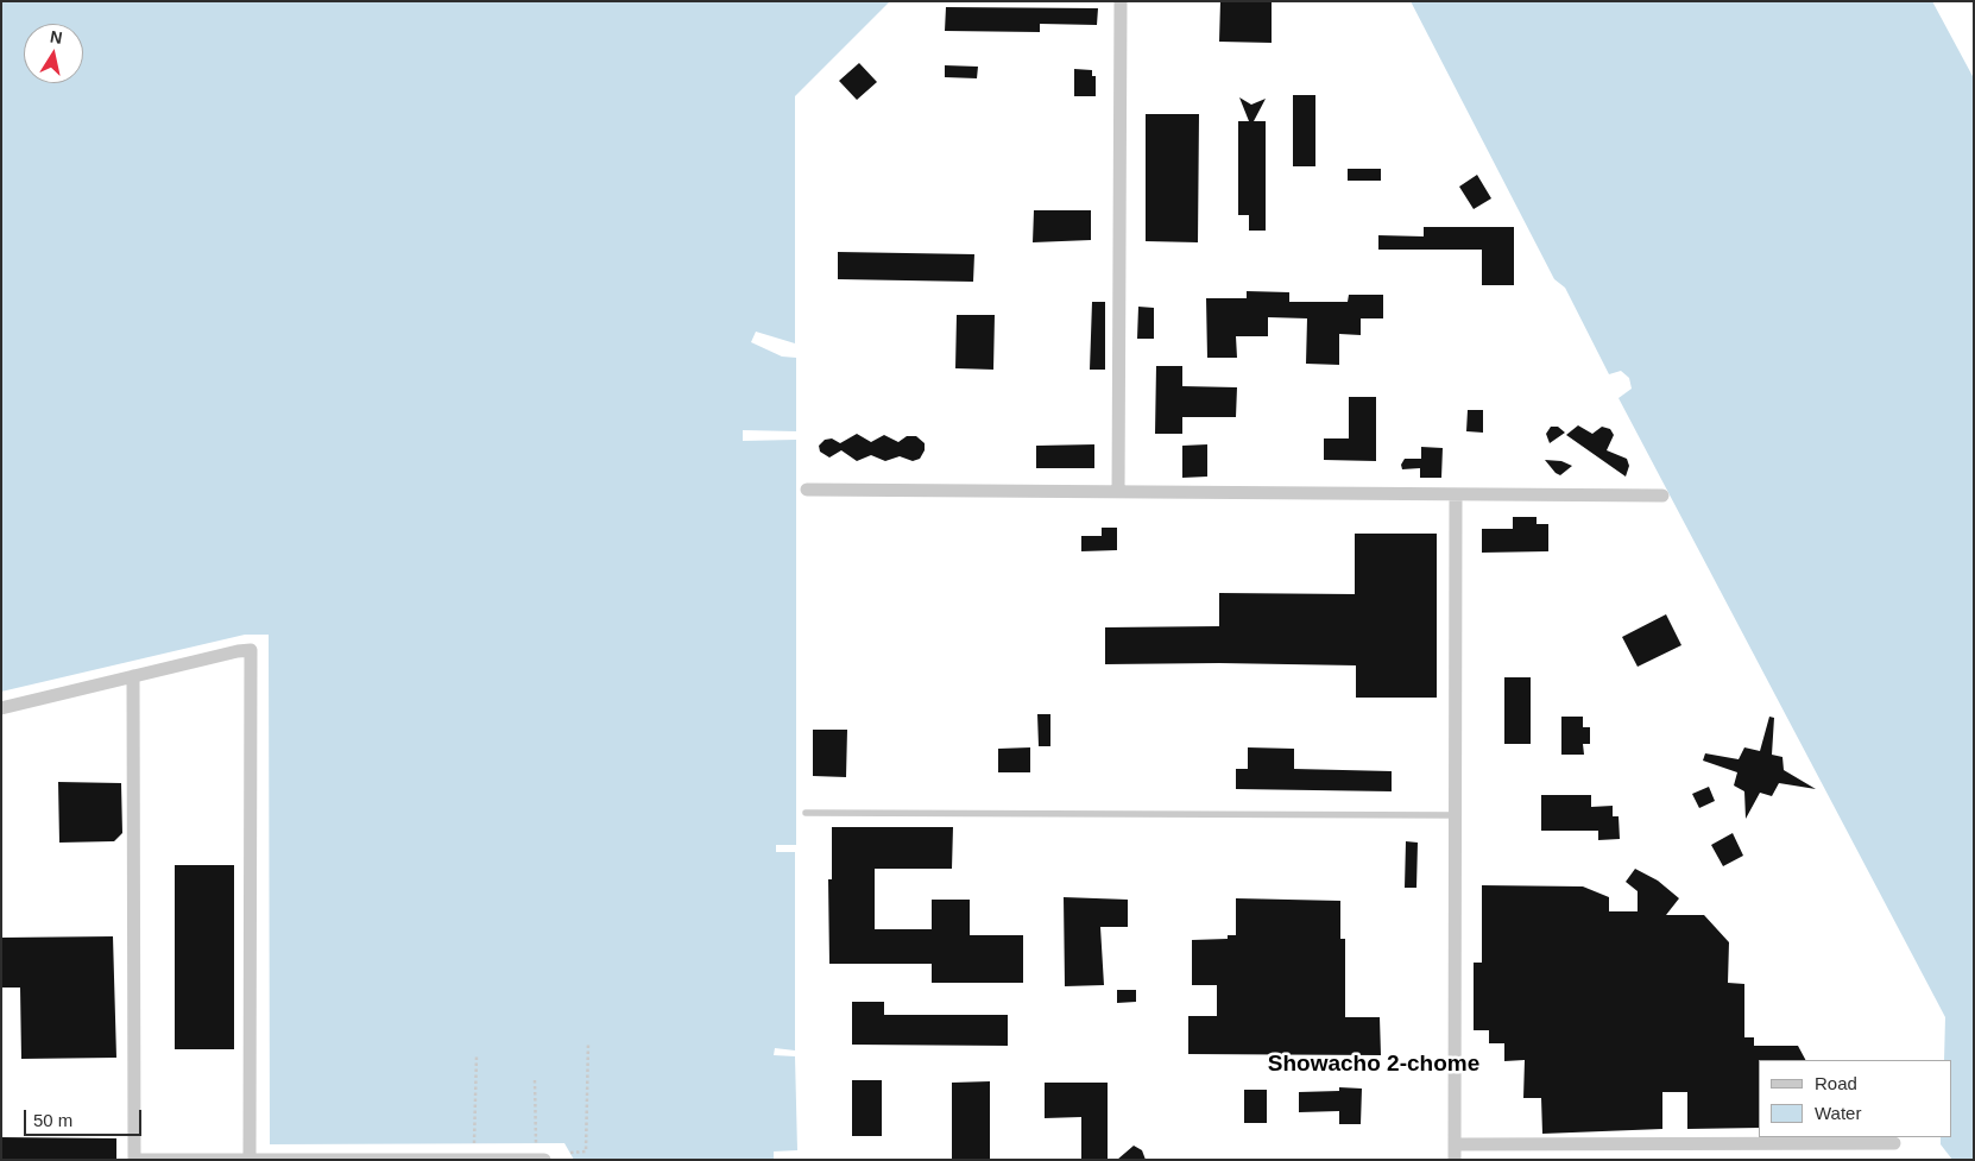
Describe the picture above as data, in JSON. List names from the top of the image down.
{
  "districts": ["Showacho 2-chome"],
  "legend": ["Road", "Water"],
  "scale_bar": "50 m",
  "north": "top"
}
